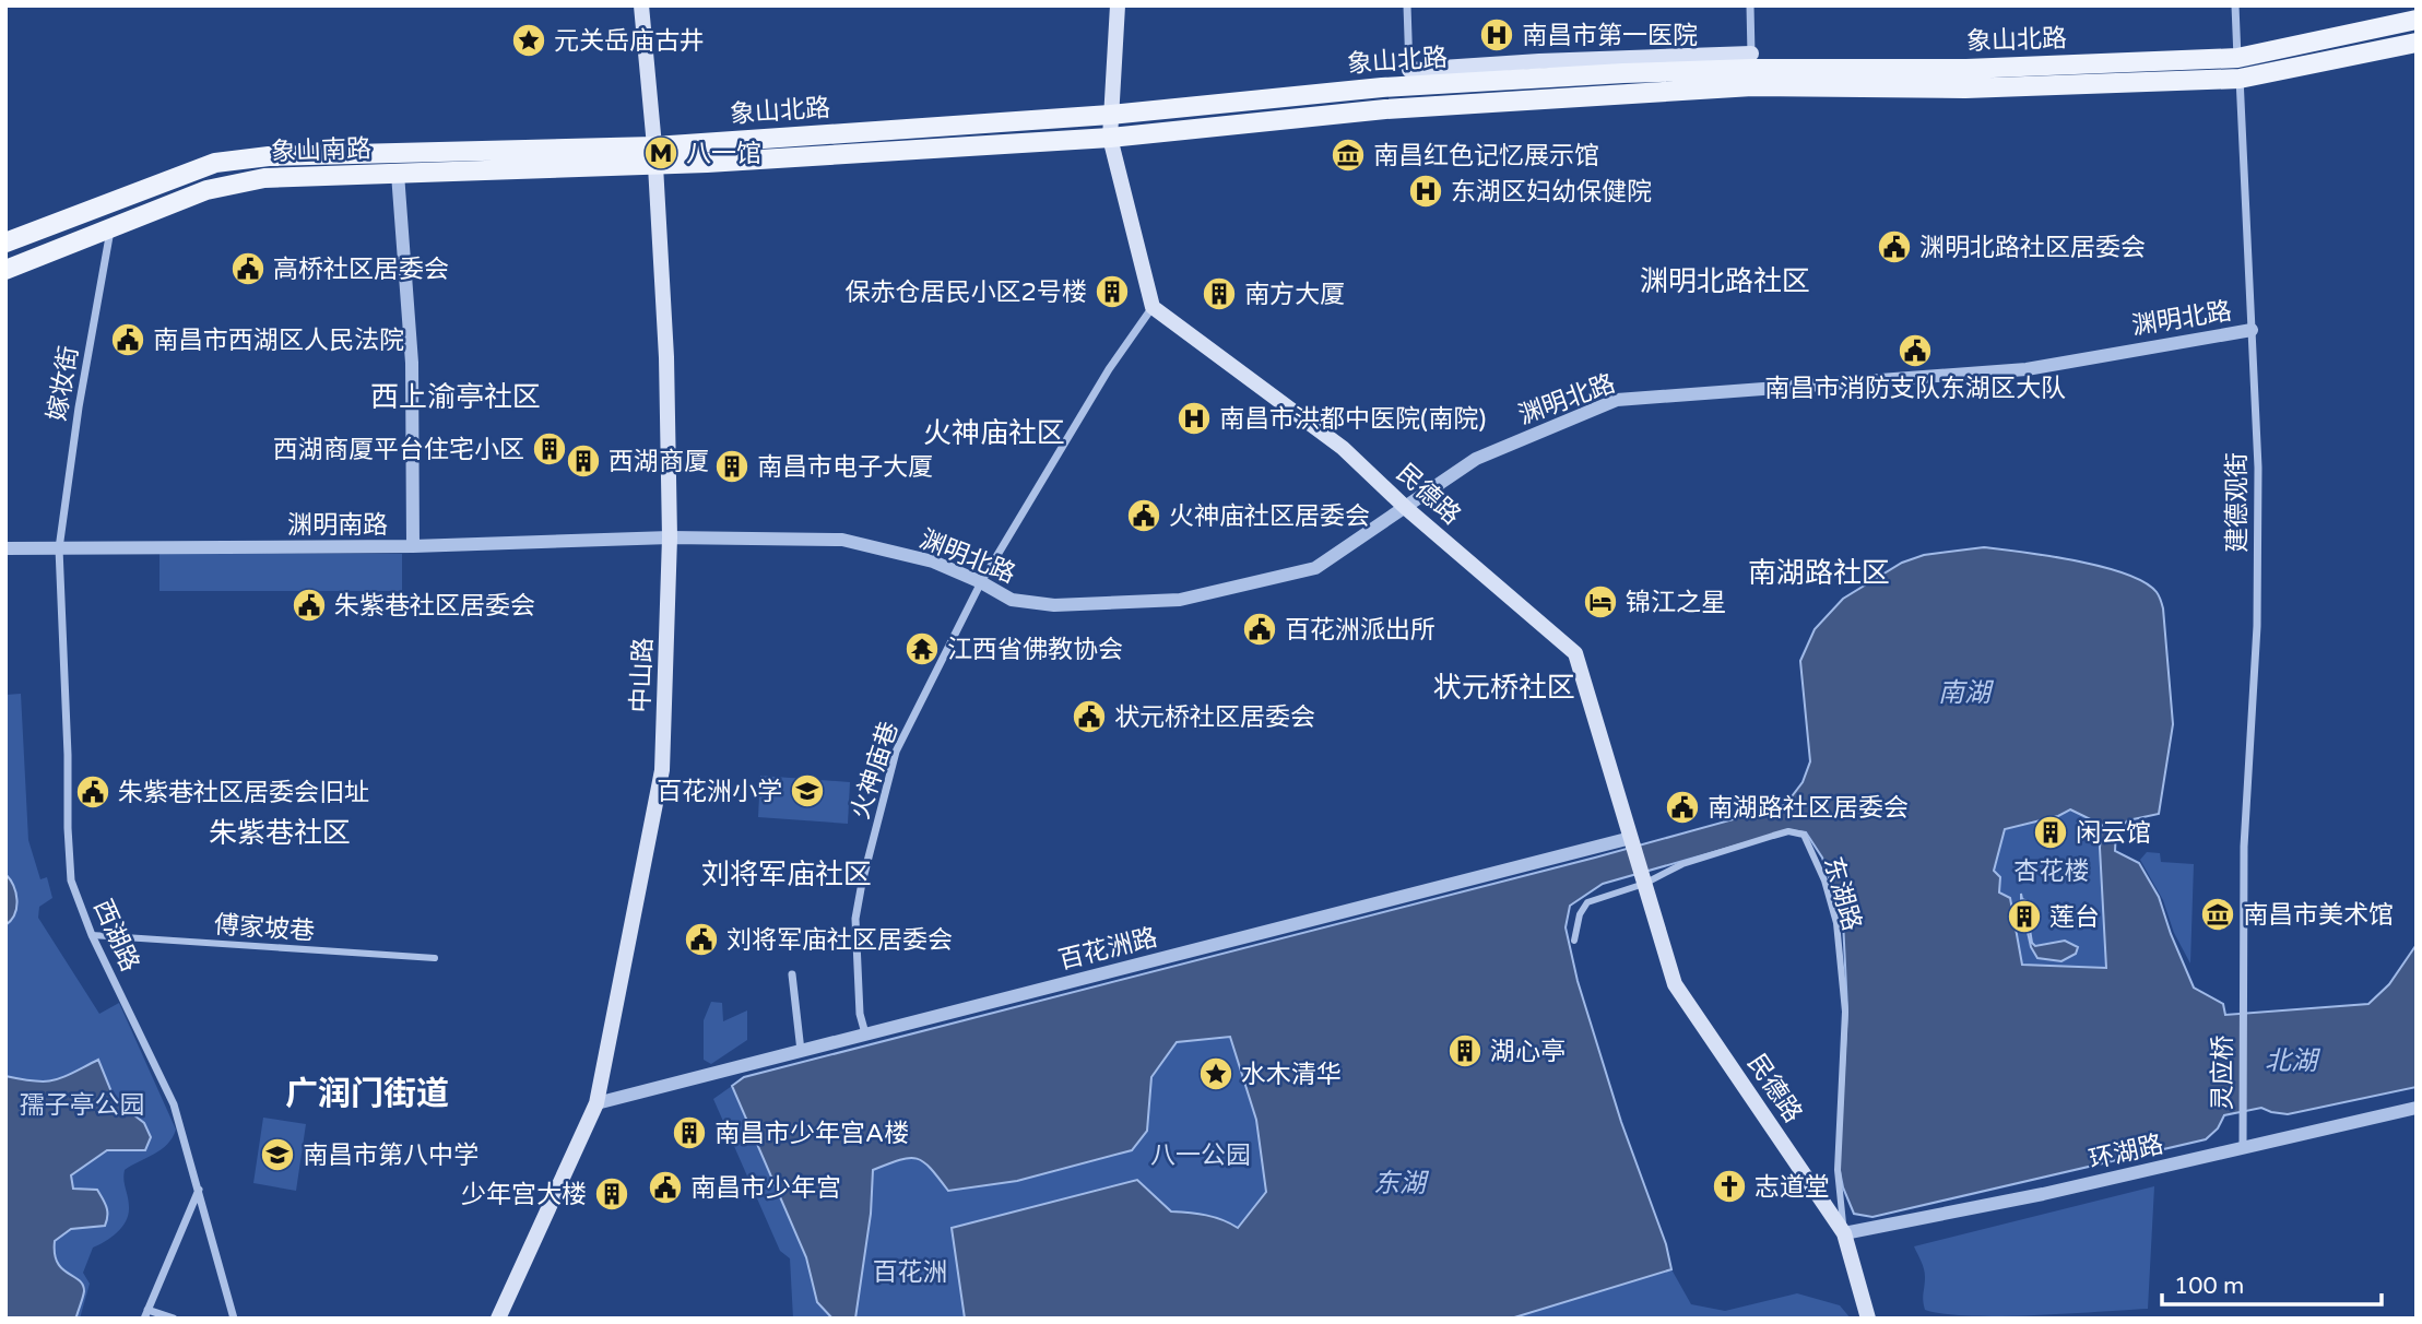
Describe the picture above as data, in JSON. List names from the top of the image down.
{
  "streets": {
    "main road": [
      "象山北路",
      "象山南路",
      "民德路",
      "中山路"
    ],
    "street": [
      "渊明北路",
      "嫁妆街",
      "建德观街",
      "渊明南路",
      "火神庙巷",
      "东湖路",
      "傅家坡巷",
      "西湖路",
      "百花洲路",
      "灵应桥",
      "环湖路"
    ]
  },
  "crossings": [
    ["象山北路", "象山南路"],
    ["象山北路", "建德观街"],
    ["象山北路", "中山路"],
    ["象山南路", "嫁妆街"],
    ["象山南路", "中山路"],
    ["渊明北路", "民德路"],
    ["渊明北路", "建德观街"],
    ["渊明北路", "渊明南路"],
    ["渊明北路", "中山路"],
    ["渊明北路", "火神庙巷"],
    ["嫁妆街", "渊明南路"],
    ["嫁妆街", "西湖路"],
    ["民德路", "火神庙巷"],
    ["民德路", "东湖路"],
    ["民德路", "百花洲路"],
    ["民德路", "环湖路"],
    ["建德观街", "灵应桥"],
    ["渊明南路", "中山路"],
    ["渊明南路", "西湖路"],
    ["中山路", "百花洲路"],
    ["火神庙巷", "百花洲路"],
    ["东湖路", "环湖路"],
    ["傅家坡巷", "西湖路"],
    ["灵应桥", "环湖路"]
  ],
  "districts": [
    "渊明北路社区",
    "西上渝亭社区",
    "火神庙社区",
    "南湖路社区",
    "状元桥社区",
    "朱紫巷社区",
    "刘将军庙社区",
    "广润门街道"
  ],
  "water": ["南湖", "北湖", "东湖"],
  "parks": [
    "杏花楼",
    "孺子亭公园",
    "八一公园",
    "百花洲"
  ],
  "places": {
    "hospital": ["南昌市第一医院", "东湖区妇幼保健院", "南昌市洪都中医院(南院)"],
    "place": ["元关岳庙古井", "水木清华"],
    "metro station": ["八一馆"],
    "museum": ["南昌红色记忆展示馆", "南昌市美术馆"],
    "public building": [
      "渊明北路社区居委会",
      "高桥社区居委会",
      "南昌市西湖区人民法院",
      "南昌市消防支队东湖区大队",
      "火神庙社区居委会",
      "朱紫巷社区居委会",
      "百花洲派出所",
      "状元桥社区居委会",
      "朱紫巷社区居委会旧址",
      "南湖路社区居委会",
      "刘将军庙社区居委会",
      "南昌市少年宫"
    ],
    "building": [
      "保赤仓居民小区2号楼",
      "南方大厦",
      "西湖商厦平台住宅小区",
      "西湖商厦",
      "南昌市电子大厦",
      "闲云馆",
      "莲台",
      "湖心亭",
      "南昌市少年宫A楼",
      "少年宫大楼"
    ],
    "hotel": ["锦江之星"],
    "temple": ["江西省佛教协会"],
    "school or university": ["百花洲小学", "南昌市第八中学"],
    "church": ["志道堂"]
  },
  "scale_bar": "100 m"
}
